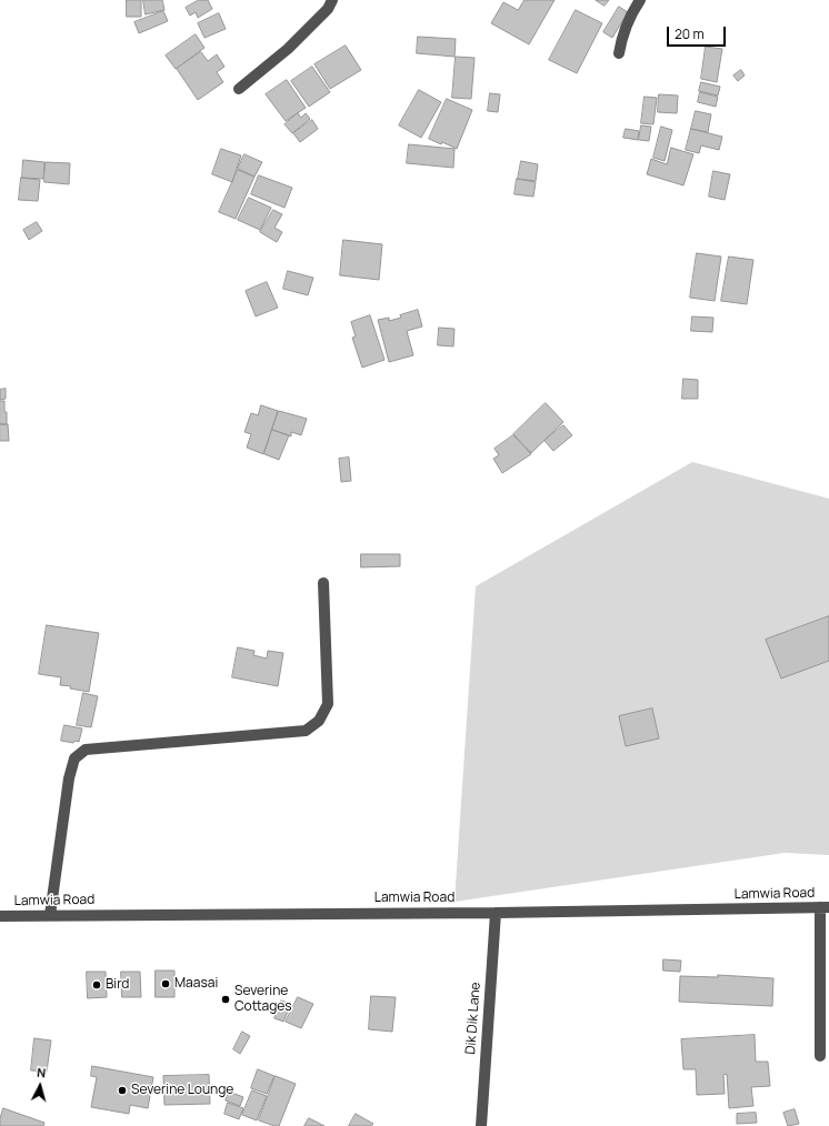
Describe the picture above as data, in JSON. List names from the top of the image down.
{
  "streets": {
    "street": ["Lamwia Road", "Dik Dik Lane"]
  },
  "crossings": [
    ["Lamwia Road", "Dik Dik Lane"]
  ],
  "places": [
    "Maasai",
    "Bird",
    "Severine Cottages",
    "Severine Lounge"
  ],
  "scale_bar": "20 m",
  "north": "top"
}
